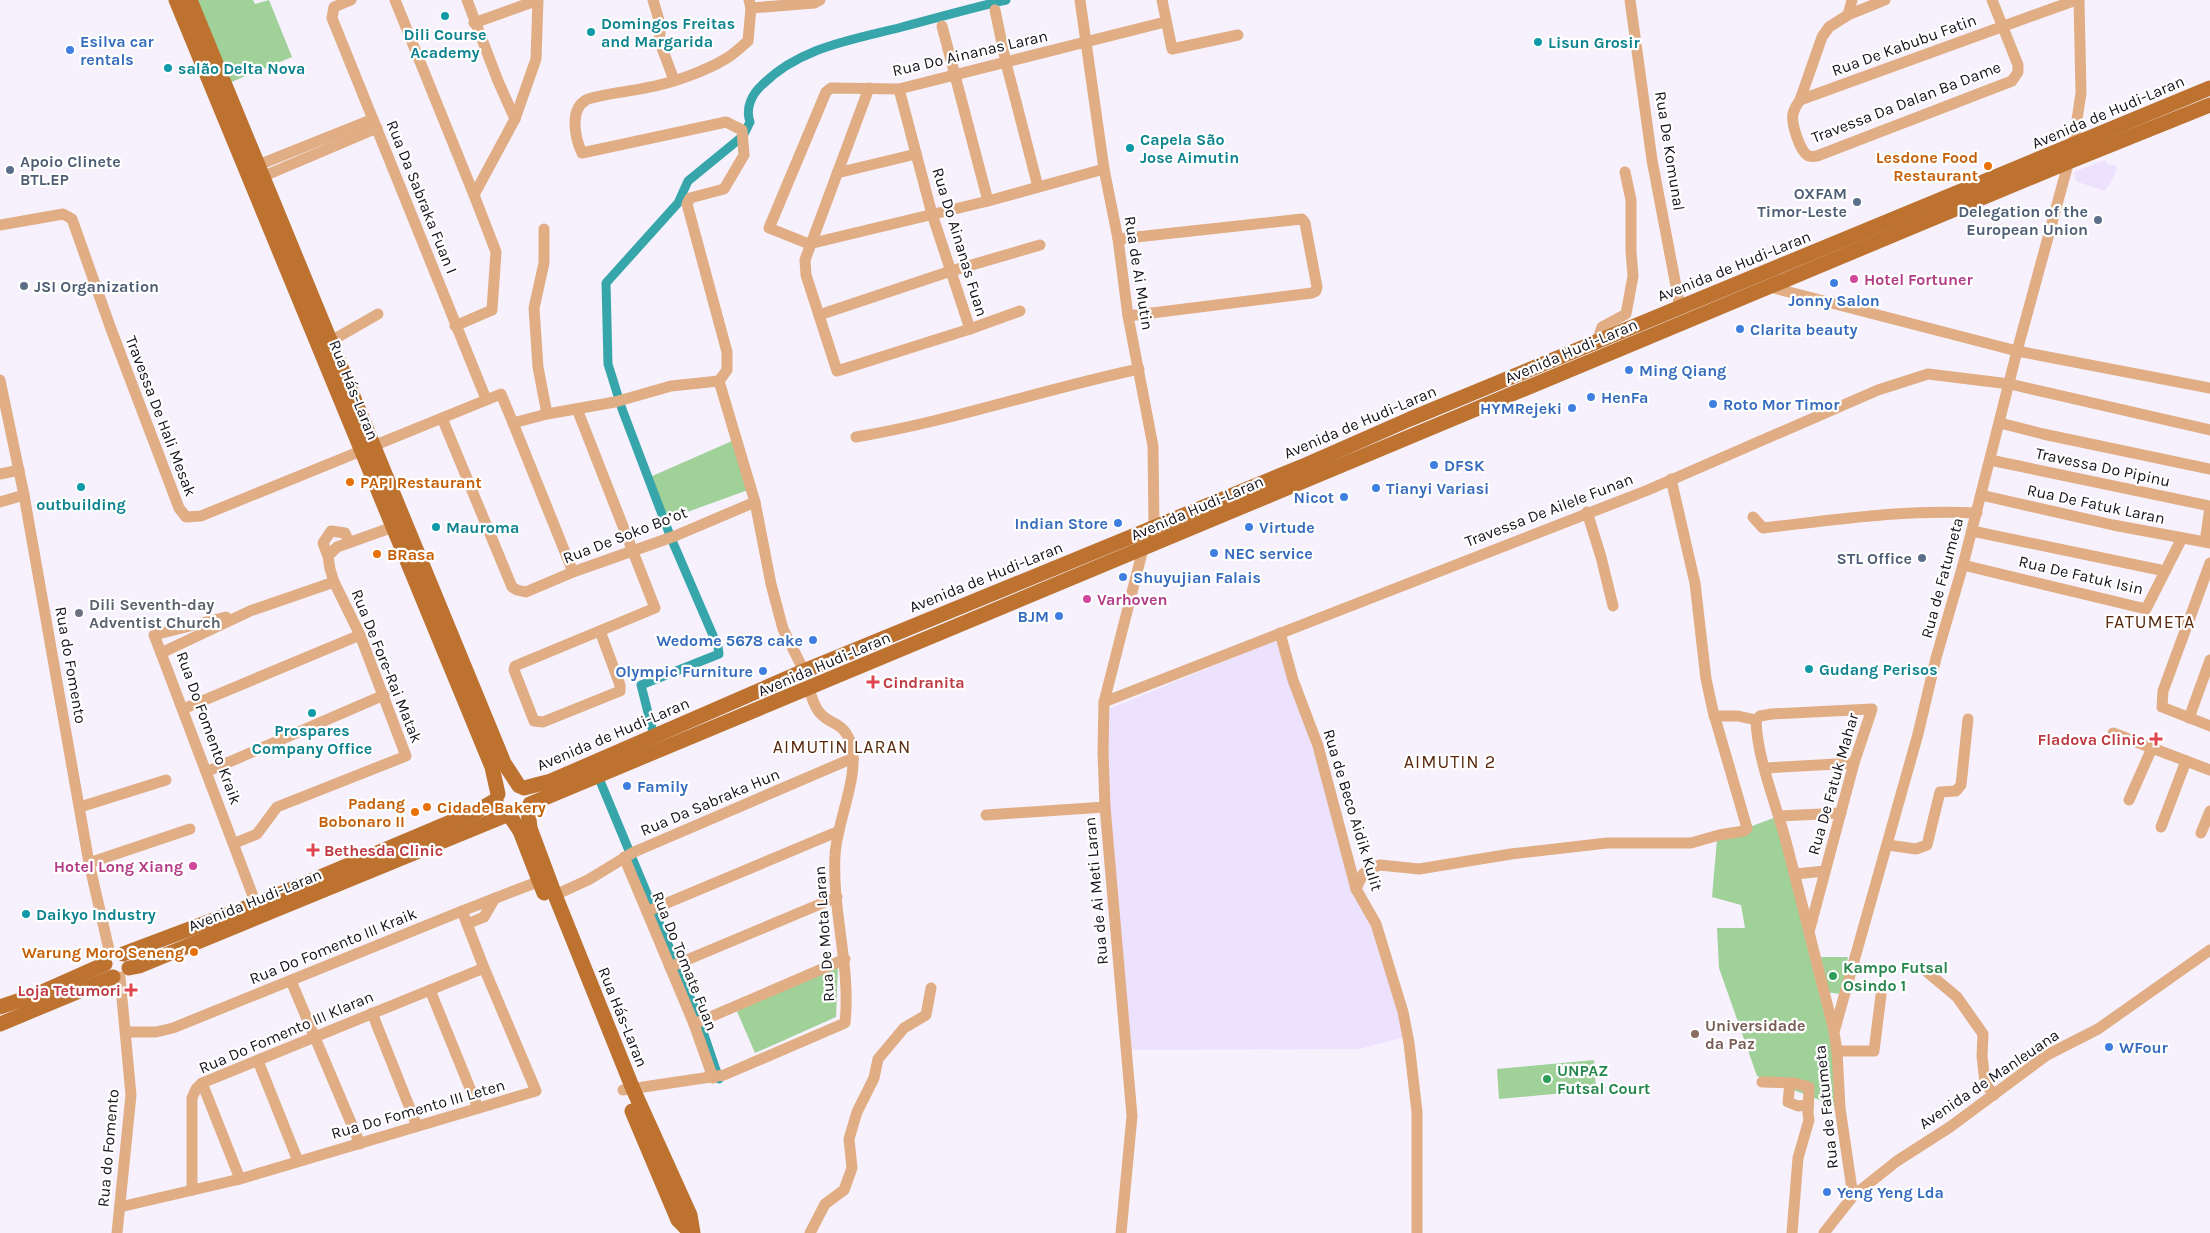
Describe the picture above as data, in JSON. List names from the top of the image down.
{
  "streets": {
    "main road": ["Avenida de Hudi-Laran", "Avenida Hudi-Laran", "Rua Hás-Laran"],
    "street": [
      "Rua De Kabubu Fatin",
      "Rua Do Ainanas Laran",
      "Travessa Da Dalan Ba Dame",
      "Rua De Komunal",
      "Rua Da Sabraka Fuan I",
      "Rua Do Ainanas Fuan",
      "Rua de Ai Mutin",
      "Travessa De Hali Mesak",
      "Travessa Do Pipinu",
      "Rua De Fatuk Laran",
      "Travessa De Ailele Funan",
      "Rua De Soko Bo’ot",
      "Rua De Fatuk Isin",
      "Rua de Fatumeta",
      "Rua do Fomento",
      "Rua De Fore-Rai Matak",
      "Rua Do Fomento Kraik",
      "Rua De Fatuk Mahar",
      "Rua Da Sabraka Hun",
      "Rua de Beco Aidik Kulit",
      "Rua de Ai Meti Laran",
      "Rua De Mota Laran",
      "Rua Do Fomento III Kraik",
      "Rua Do Tomate Fuan",
      "Rua Do Fomento III Klaran",
      "Avenida de Manleuana",
      "Rua Do Fomento III Leten"
    ]
  },
  "crossings": [
    ["Rua De Kabubu Fatin", "Travessa Da Dalan Ba Dame"],
    ["Rua De Kabubu Fatin", "Rua de Fatumeta"],
    ["Rua Do Ainanas Laran", "Rua Do Ainanas Fuan"],
    ["Rua Do Ainanas Laran", "Rua de Ai Mutin"],
    ["Avenida de Hudi-Laran", "Rua De Komunal"],
    ["Avenida de Hudi-Laran", "Rua de Ai Mutin"],
    ["Avenida de Hudi-Laran", "Avenida Hudi-Laran"],
    ["Avenida de Hudi-Laran", "Rua Hás-Laran"],
    ["Avenida de Hudi-Laran", "Rua de Fatumeta"],
    ["Rua de Ai Mutin", "Avenida Hudi-Laran"],
    ["Rua de Ai Mutin", "Rua de Ai Meti Laran"],
    ["Avenida Hudi-Laran", "Rua Hás-Laran"],
    ["Avenida Hudi-Laran", "Rua de Fatumeta"],
    ["Avenida Hudi-Laran", "Rua do Fomento"],
    ["Avenida Hudi-Laran", "Rua de Ai Meti Laran"],
    ["Avenida Hudi-Laran", "Rua De Mota Laran"],
    ["Rua Hás-Laran", "Travessa De Hali Mesak"],
    ["Rua Hás-Laran", "Rua Da Sabraka Hun"],
    ["Rua Hás-Laran", "Rua De Mota Laran"],
    ["Rua Hás-Laran", "Rua Do Fomento III Kraik"],
    ["Travessa Do Pipinu", "Rua de Fatumeta"],
    ["Rua De Fatuk Laran", "Rua De Fatuk Isin"],
    ["Rua De Fatuk Laran", "Rua de Fatumeta"],
    ["Travessa De Ailele Funan", "Rua de Fatumeta"],
    ["Travessa De Ailele Funan", "Rua de Beco Aidik Kulit"],
    ["Travessa De Ailele Funan", "Rua de Ai Meti Laran"],
    ["Rua De Fatuk Isin", "Rua de Fatumeta"],
    ["Rua de Fatumeta", "Rua De Fatuk Mahar"],
    ["Rua de Fatumeta", "Avenida de Manleuana"],
    ["Rua do Fomento", "Rua Do Fomento III Kraik"],
    ["Rua do Fomento", "Rua Do Fomento III Leten"],
    ["Rua De Fore-Rai Matak", "Rua Do Fomento Kraik"],
    ["Rua Da Sabraka Hun", "Rua De Mota Laran"],
    ["Rua Da Sabraka Hun", "Rua Do Tomate Fuan"],
    ["Rua De Mota Laran", "Rua Do Tomate Fuan"],
    ["Rua Do Fomento III Kraik", "Rua Do Fomento III Leten"],
    ["Rua Do Fomento III Klaran", "Rua Do Fomento III Leten"]
  ],
  "districts": ["FATUMETA", "AIMUTIN LARAN", "AIMUTIN 2"],
  "places": {
    "other": [
      "Dili Course Academy",
      "Domingos Freitas and Margarida",
      "Lisun Grosir",
      "Esilva car rentals",
      "salão Delta Nova",
      "Capela São Jose Aimutin",
      "Lesdone Food Restaurant",
      "Apoio Clinete BTL.EP",
      "OXFAM Timor-Leste",
      "Delegation of the European Union",
      "Hotel Fortuner",
      "Jonny Salon",
      "JSI Organization",
      "Clarita beauty",
      "Ming Qiang",
      "HenFa",
      "Roto Mor Timor",
      "HYMRejeki",
      "DFSK",
      "PAPI Restaurant",
      "outbuilding",
      "Tianyi Variasi",
      "Nicot",
      "Indian Store",
      "Mauroma",
      "Virtude",
      "NEC service",
      "BRasa",
      "STL Office",
      "Shuyujian Falais",
      "Varhoven",
      "Dili Seventh-day Adventist Church",
      "BJM",
      "Wedome 5678 cake",
      "Gudang Perisos",
      "Olympic Furniture",
      "Prospares Company Office",
      "Family",
      "Cidade Bakery",
      "Padang Bobonaro II",
      "Hotel Long Xiang",
      "Daikyo Industry",
      "Warung Moro Seneng",
      "Kampo Futsal Osindo 1",
      "Universidade da Paz",
      "WFour",
      "UNPAZ Futsal Court",
      "Yeng Yeng Lda"
    ],
    "health": [
      "Cindranita",
      "Fladova Clinic",
      "Bethesda Clinic",
      "Loja Tetumori"
    ]
  }
}
